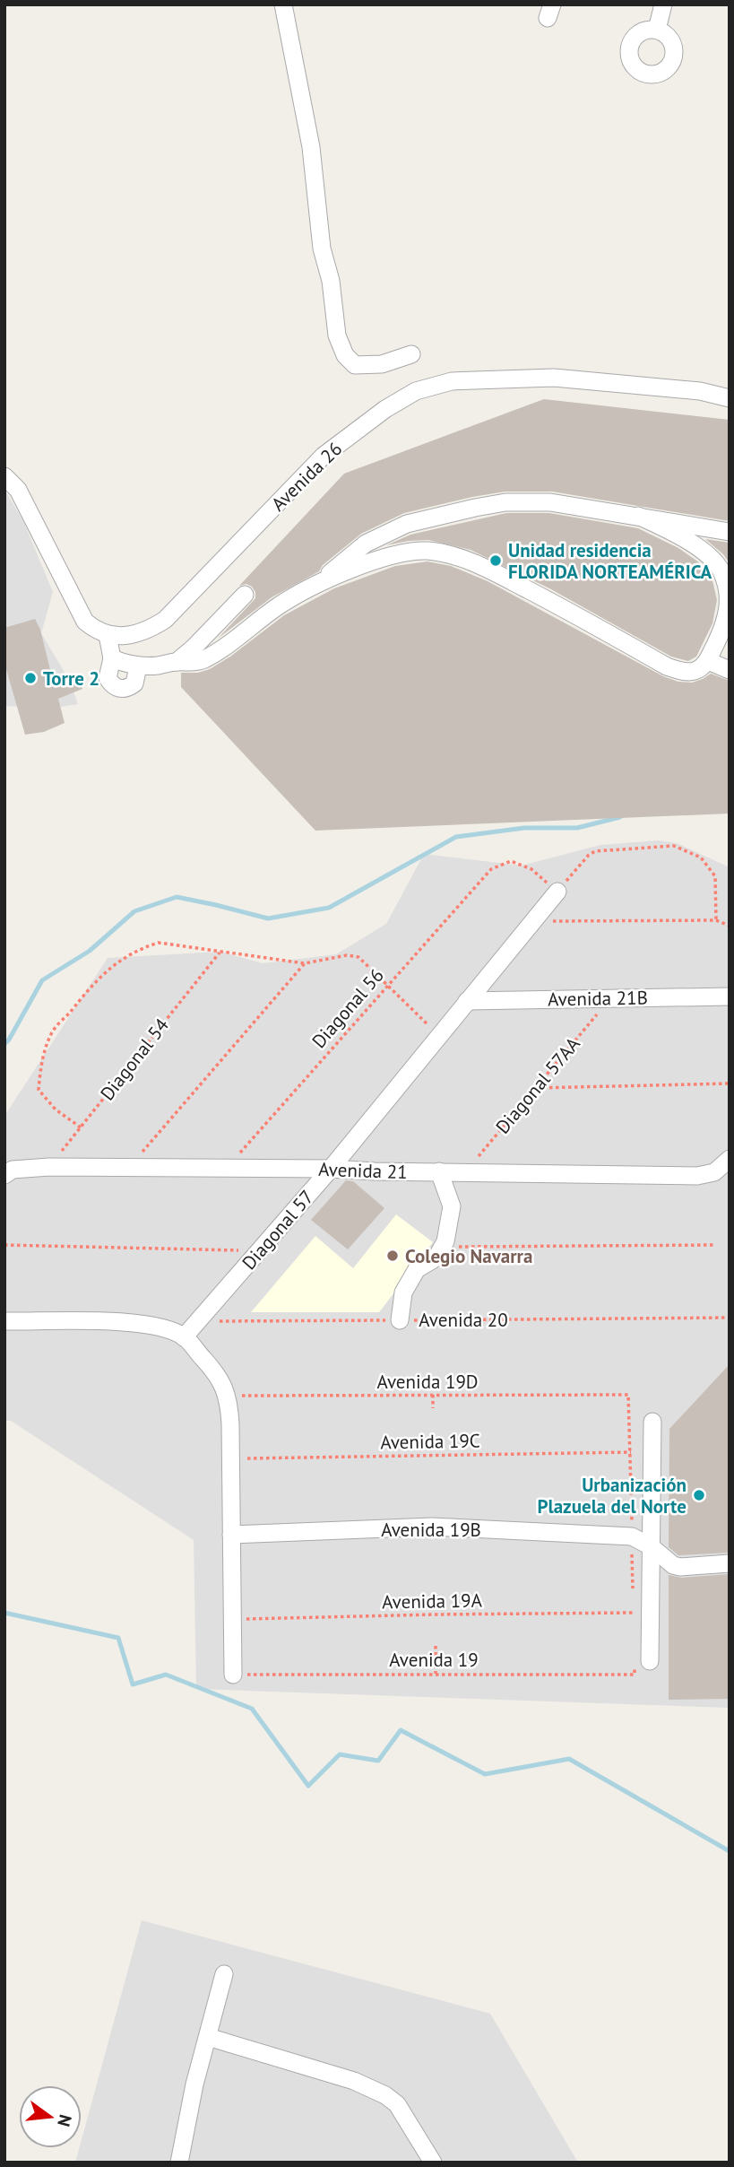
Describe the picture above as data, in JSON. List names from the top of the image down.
{
  "streets": {
    "street": [
      "Avenida 26",
      "Avenida 21B",
      "Avenida 21",
      "Diagonal 57",
      "Avenida 19B"
    ],
    "path": [
      "Diagonal 56",
      "Diagonal 54",
      "Diagonal 57AA",
      "Avenida 20",
      "Avenida 19D",
      "Avenida 19C",
      "Avenida 19A",
      "Avenida 19"
    ]
  },
  "crossings": [
    ["Avenida 21B", "Diagonal 57AA"],
    ["Avenida 21B", "Diagonal 57"],
    ["Diagonal 56", "Avenida 21"],
    ["Diagonal 56", "Diagonal 57"],
    ["Diagonal 54", "Avenida 21"],
    ["Diagonal 57AA", "Avenida 21"],
    ["Avenida 21", "Diagonal 57"],
    ["Diagonal 57", "Avenida 20"]
  ],
  "places": [
    "Unidad residencia FLORIDA NORTEAMÉRICA",
    "Torre 2",
    "Colegio Navarra",
    "Urbanización Plazuela del Norte"
  ],
  "north": "right"
}
